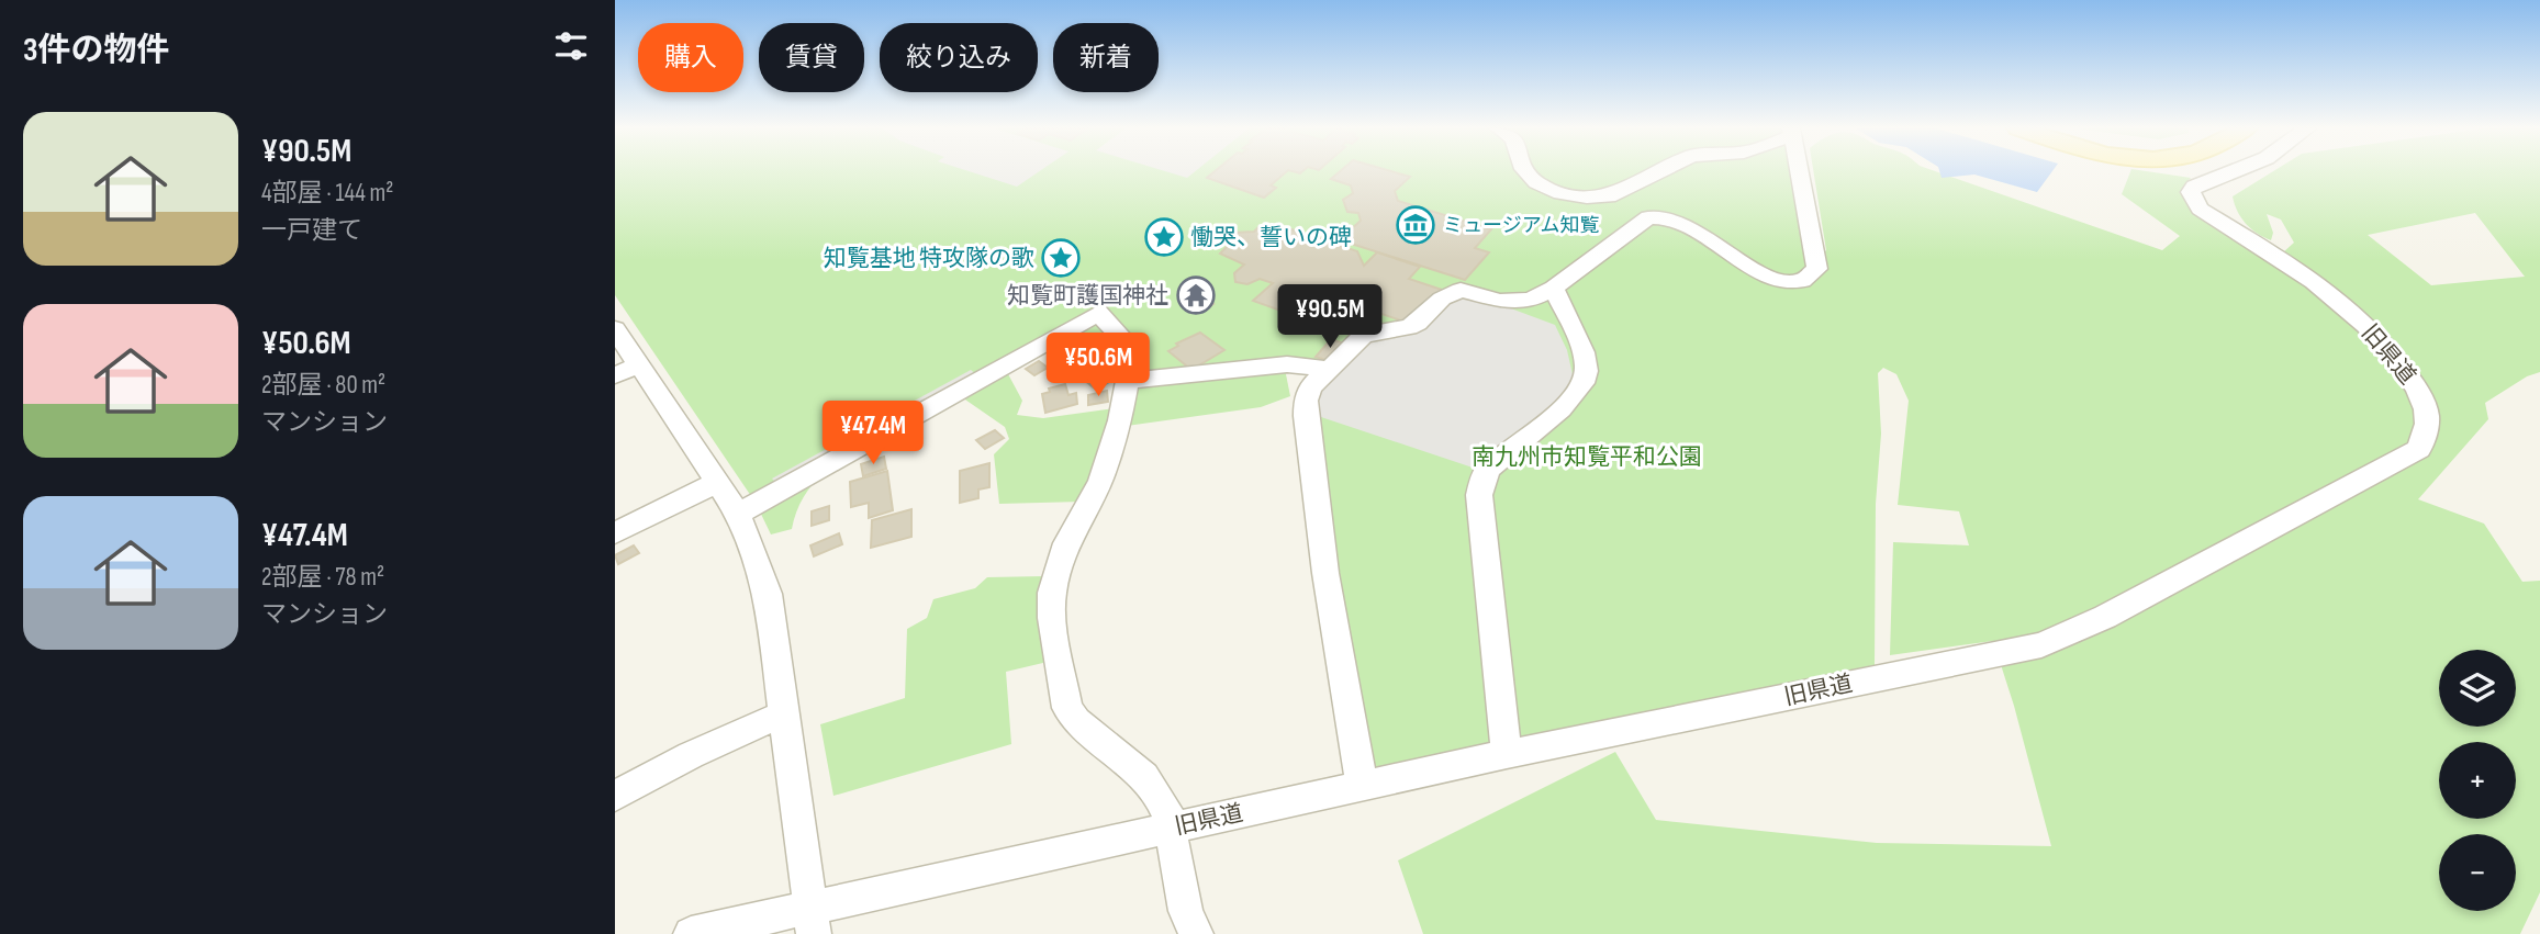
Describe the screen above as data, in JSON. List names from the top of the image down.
{
  "streets": {
    "street": ["旧県道"]
  },
  "parks": ["南九州市知覧平和公園"],
  "places": {
    "museum": ["ミュージアム知覧"],
    "place": ["慟哭、誓いの碑", "知覧基地 特攻隊の歌"],
    "temple": ["知覧町護国神社"]
  },
  "page": {
    "heading": "3件の物件",
    "chip": [
      "購入",
      "賃貸",
      "絞り込み",
      "新着"
    ],
    "list": [
      {
        "name": "¥90.5M",
        "note": "4部屋 · 144 m² · 一戸建て"
      },
      {
        "name": "¥50.6M",
        "note": "2部屋 · 80 m² · マンション"
      },
      {
        "name": "¥47.4M",
        "note": "2部屋 · 78 m² · マンション"
      }
    ],
    "price": ["¥90.5M", "¥50.6M", "¥47.4M"],
    "map_buttons": ["+", "−"]
  }
}
